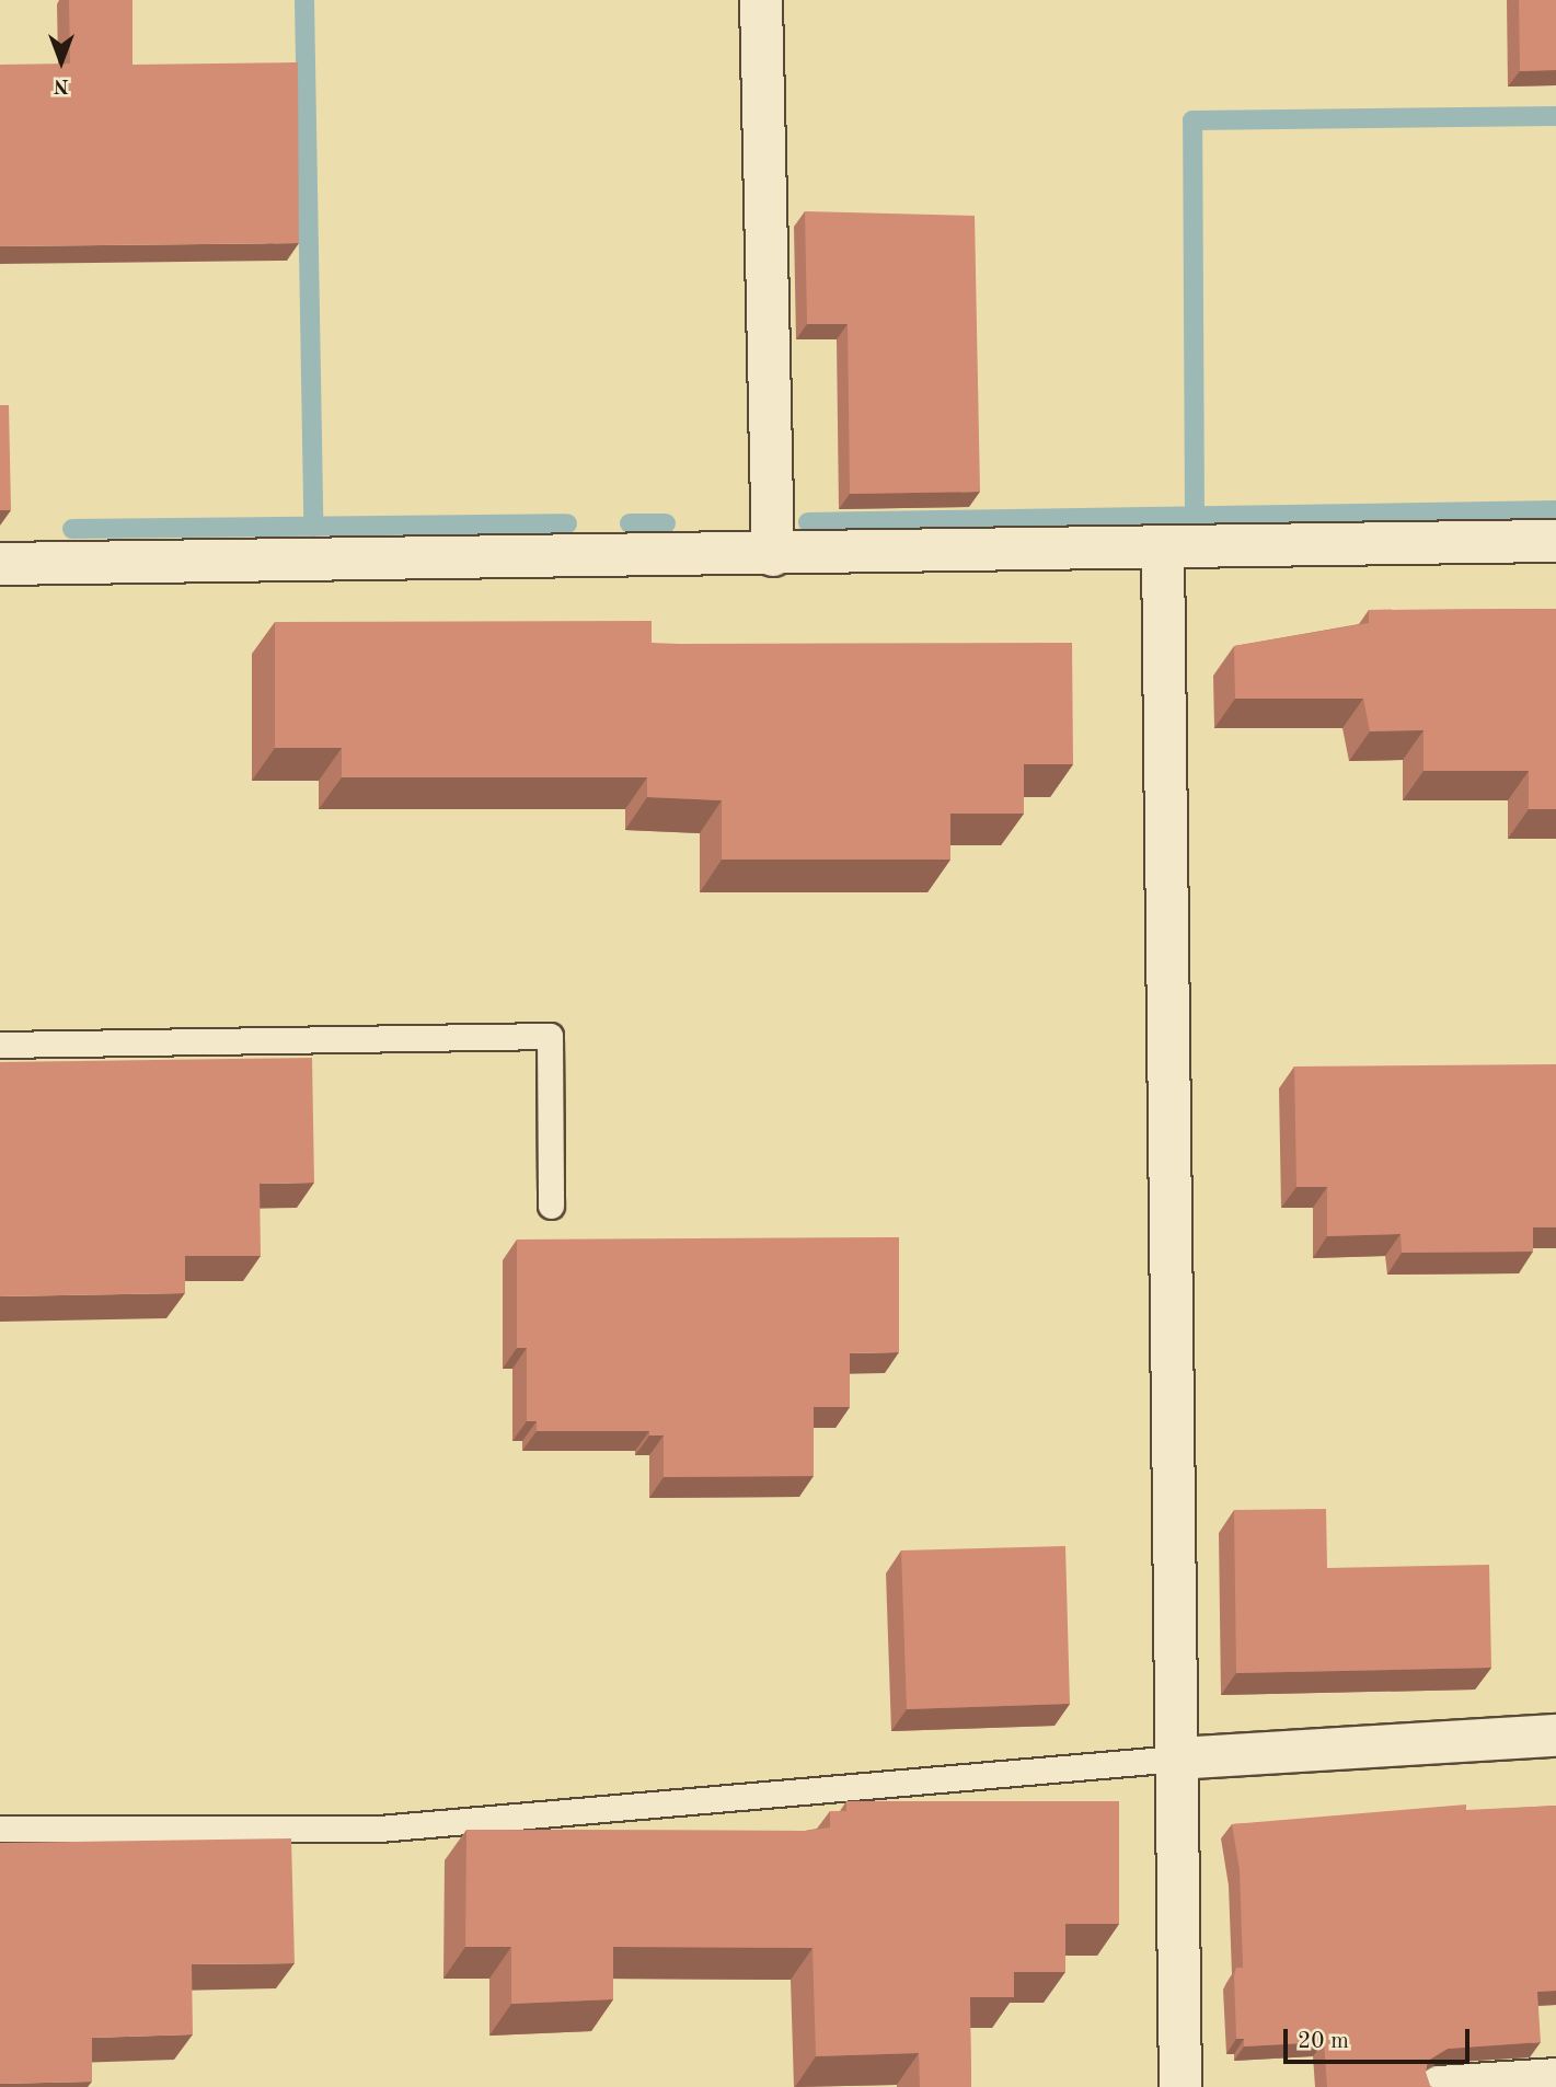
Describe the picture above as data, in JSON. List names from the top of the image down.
{
  "scale_bar": "20 m",
  "north": "bottom"
}
